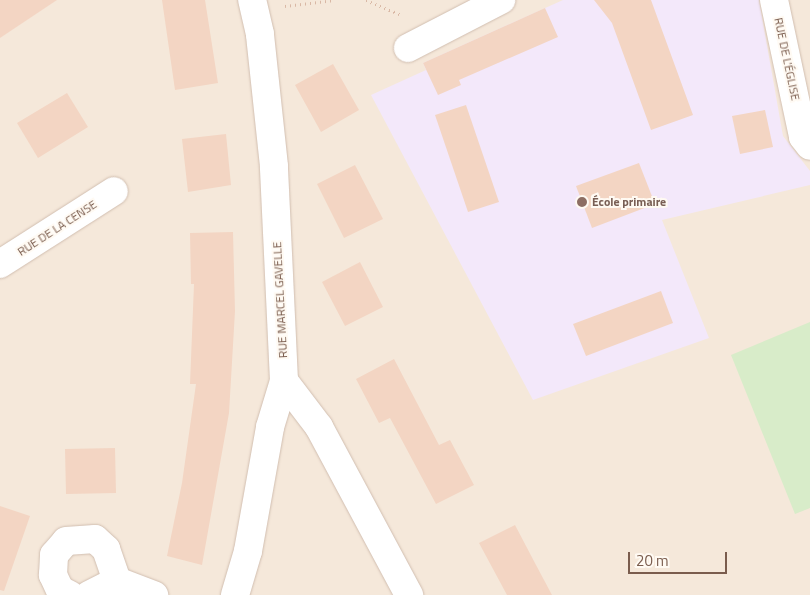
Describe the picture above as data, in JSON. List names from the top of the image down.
{
  "streets": {
    "street": ["RUE DE L'ÉGLISE", "RUE DE LA CENSE", "RUE MARCEL GAVELLE"]
  },
  "places": ["École primaire"],
  "scale_bar": "20 m"
}
